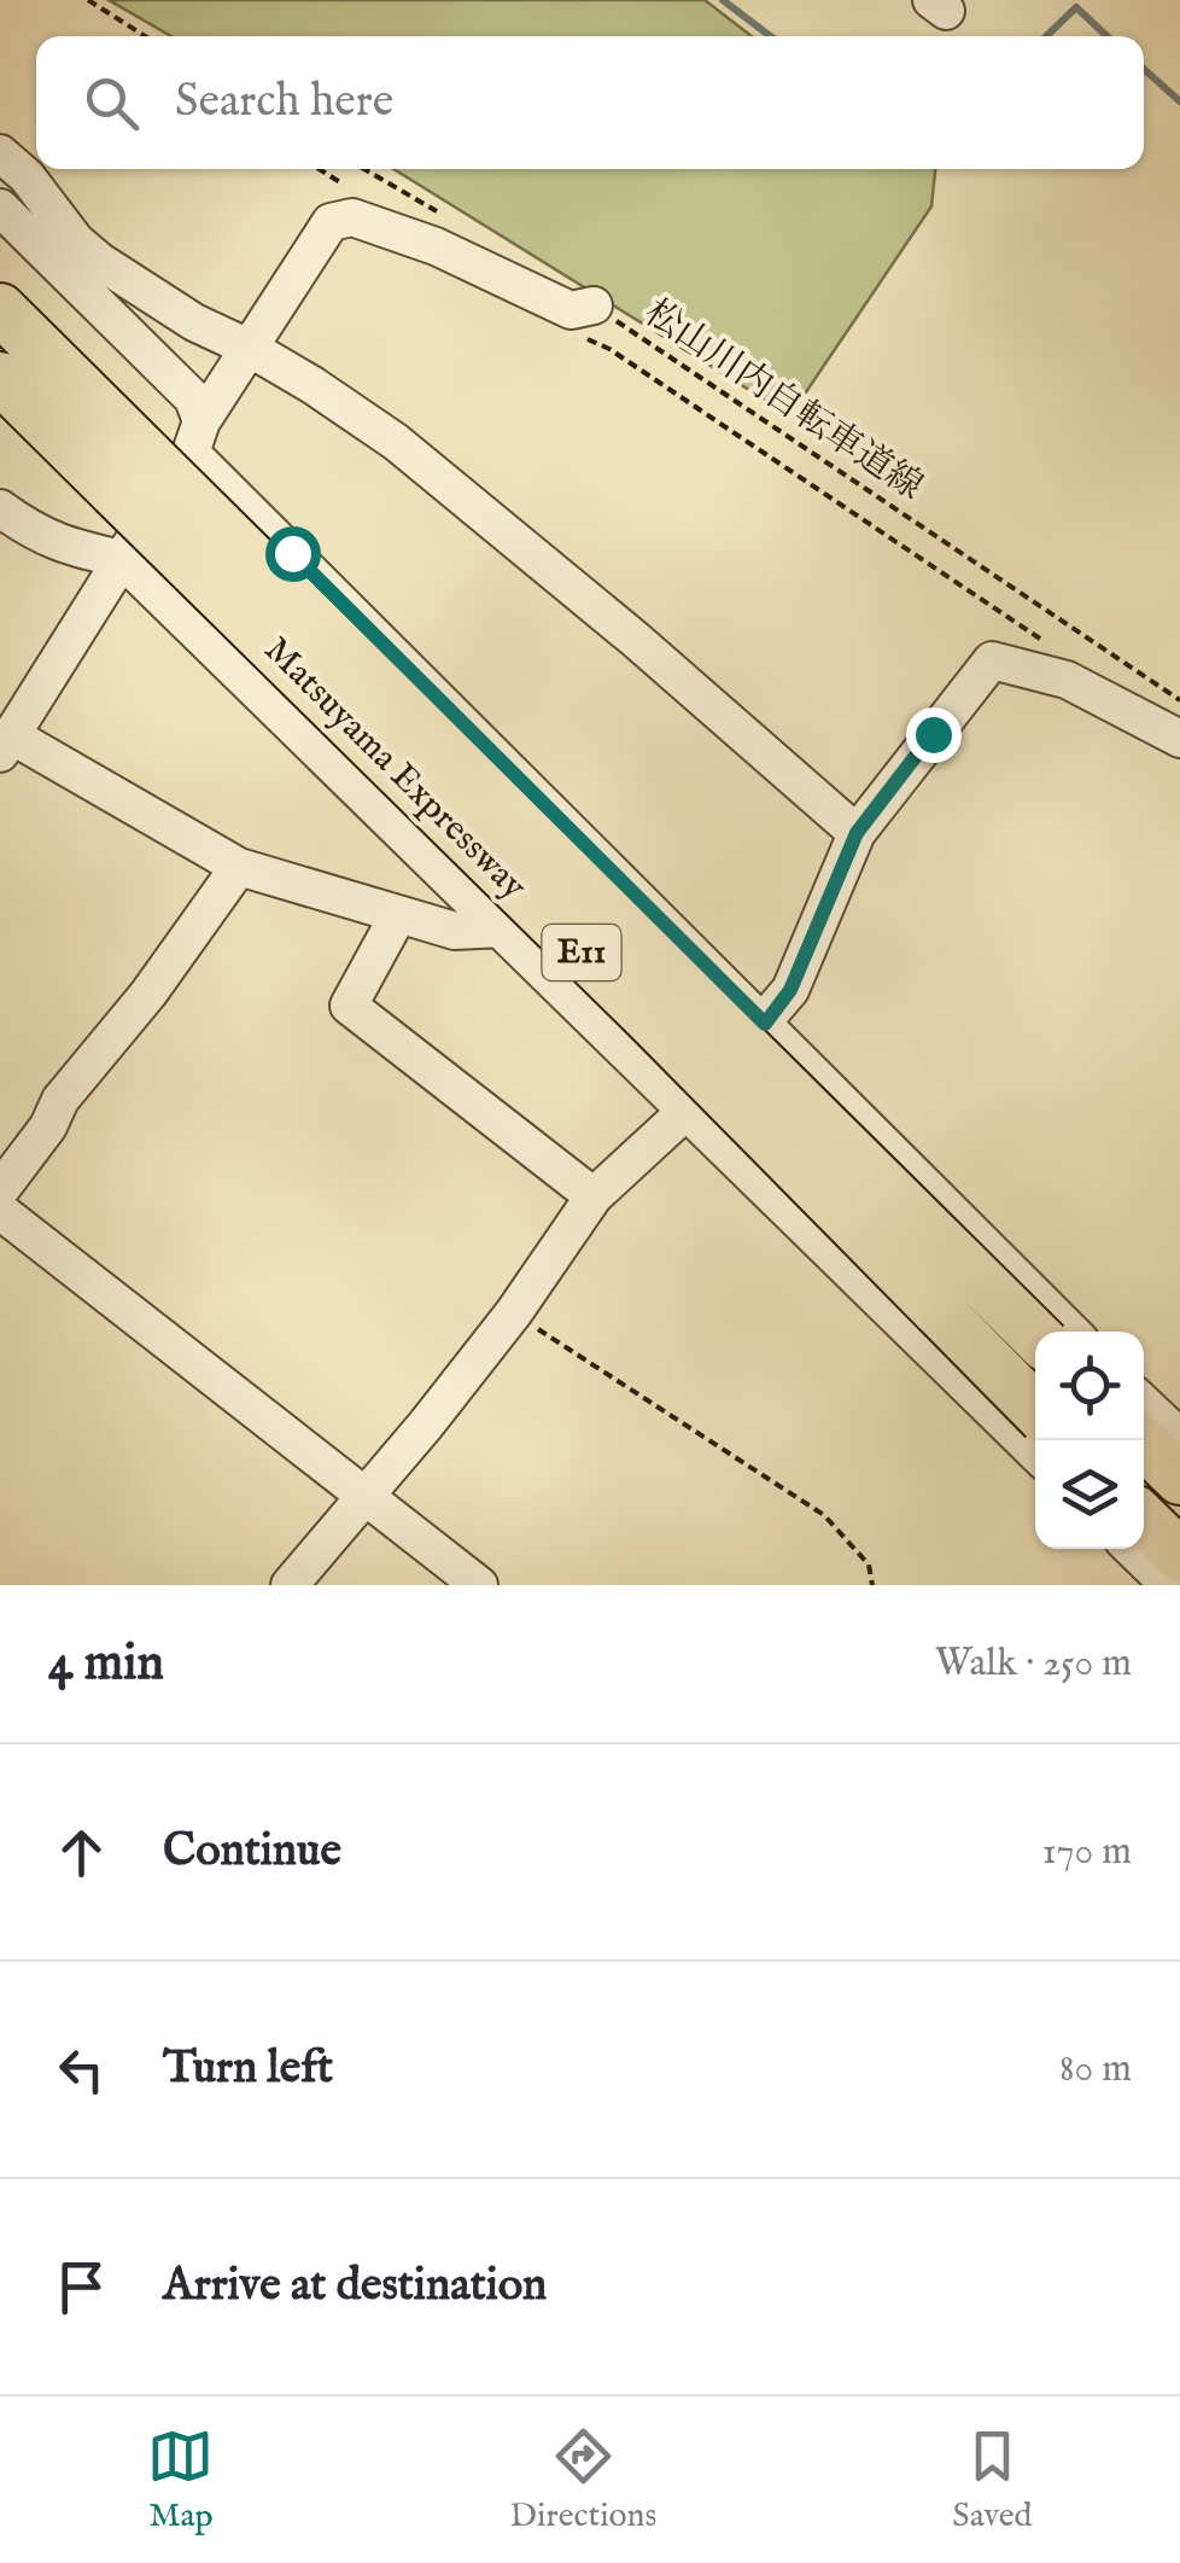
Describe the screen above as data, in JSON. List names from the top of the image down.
{
  "streets": {
    "highway": ["Matsuyama Expressway", "E11"],
    "path": ["松山川内自転車道線"]
  },
  "page": {
    "search": "Search here",
    "heading": ["4 min", "Walk · 250 m"],
    "list": [
      ["Continue", "170 m"],
      ["Turn left", "80 m"],
      "Arrive at destination"
    ],
    "nav": ["Map", "Directions", "Saved"]
  }
}
